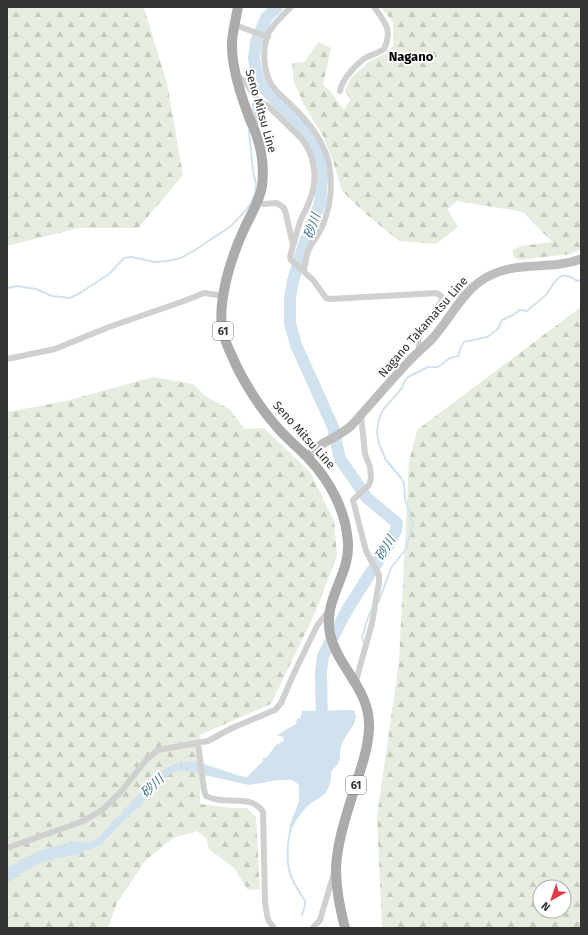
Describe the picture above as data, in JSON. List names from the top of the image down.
{
  "streets": {
    "main road": ["Seno Mitsu Line", "Nagano Takamatsu Line", "61"]
  },
  "crossings": [
    ["Seno Mitsu Line", "Nagano Takamatsu Line"]
  ],
  "districts": ["Nagano"],
  "water": ["砂川"],
  "north": "bottom left"
}
